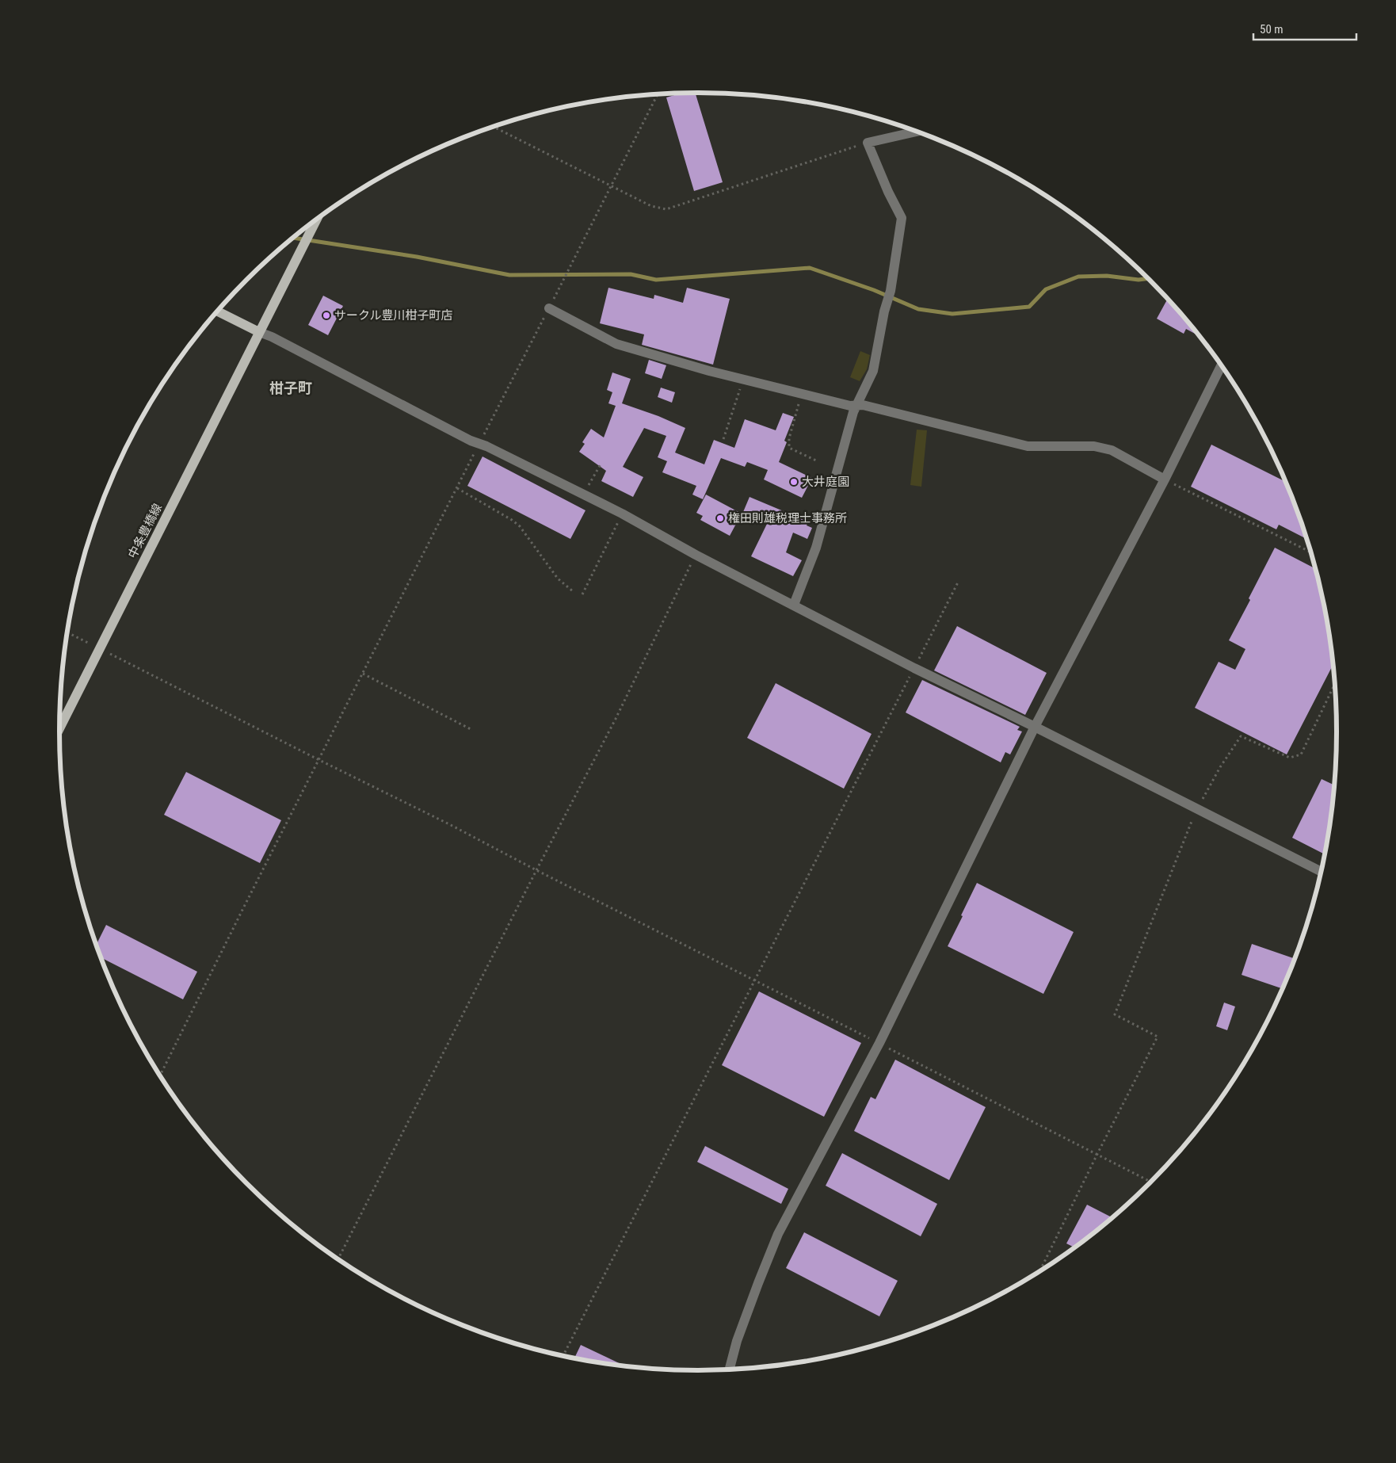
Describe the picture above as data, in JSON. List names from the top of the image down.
{
  "streets": {
    "main road": ["中条豊橋線"]
  },
  "districts": ["柑子町"],
  "places": ["サークル豊川柑子町店", "大井庭園", "権田則雄税理士事務所"],
  "scale_bar": "50 m"
}
